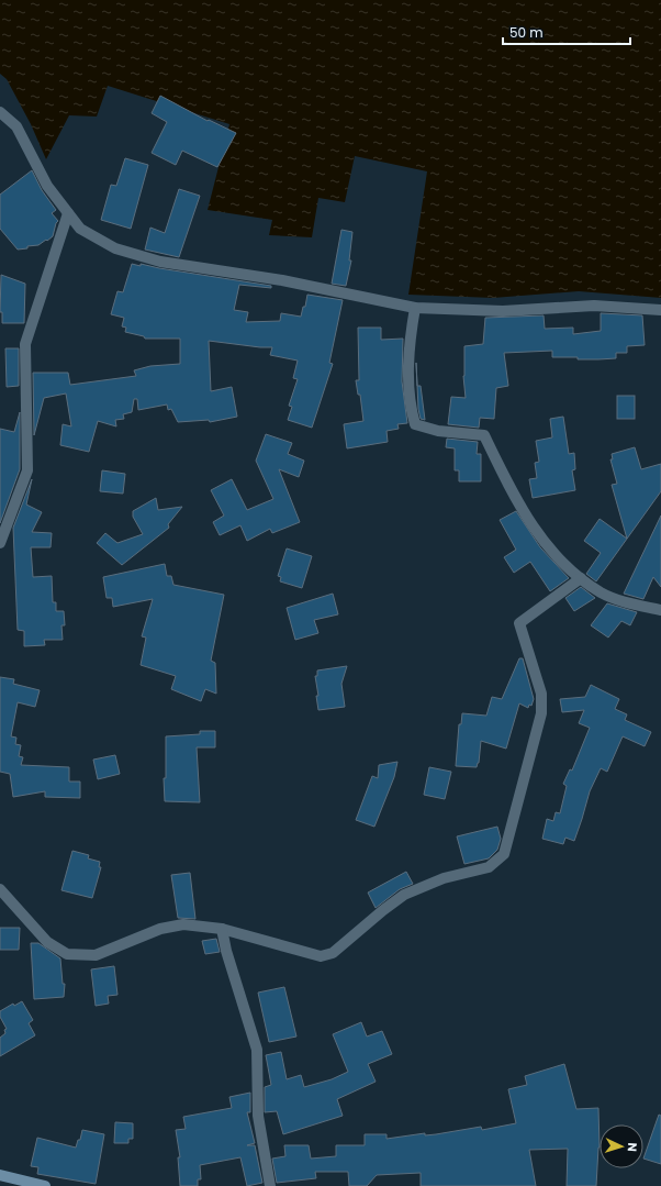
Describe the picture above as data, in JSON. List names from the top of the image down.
{
  "scale_bar": "50 m",
  "north": "right"
}
